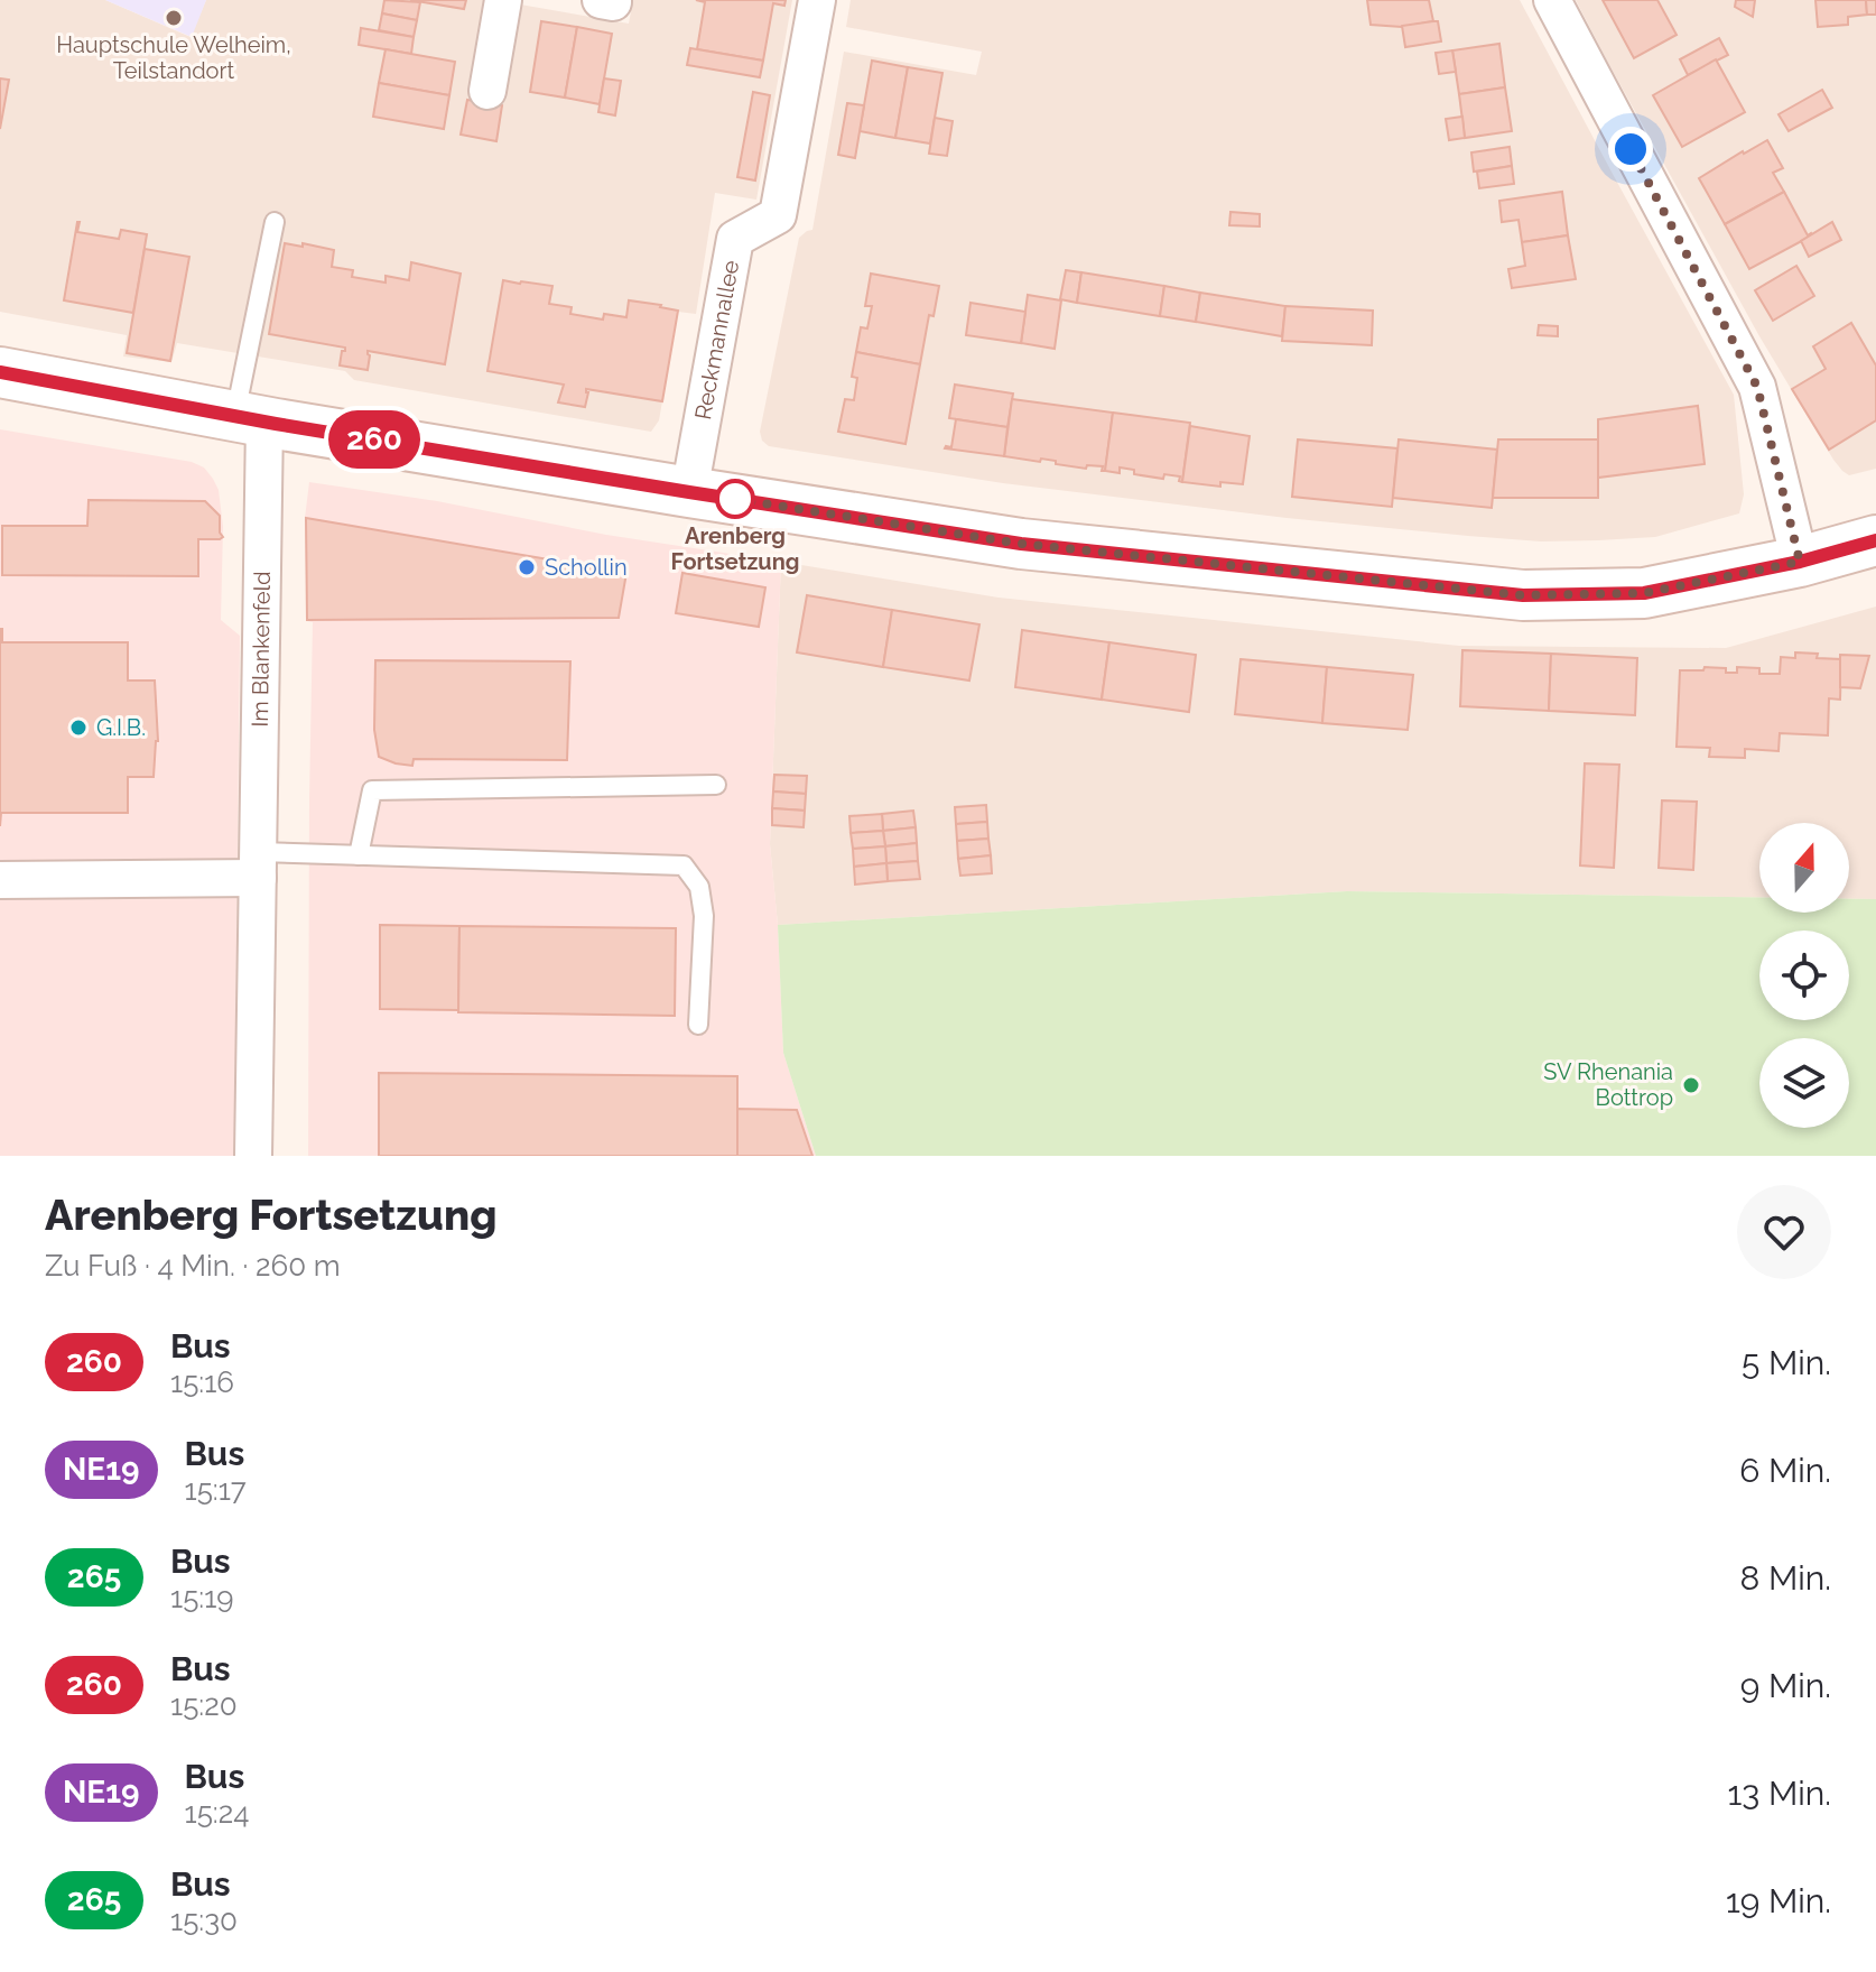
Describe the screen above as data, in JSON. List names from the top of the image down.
{
  "streets": {
    "street": ["Reckmannallee", "Im Blankenfeld"]
  },
  "places": [
    "Hauptschule Welheim, Teilstandort",
    "Arenberg Fortsetzung",
    "Schollin",
    "G.I.B.",
    "SV Rhenania Bottrop"
  ],
  "lines": ["bus line 260"],
  "north": "top",
  "page": {
    "on_map": "260",
    "heading": ["Arenberg Fortsetzung", "Zu Fuß · 4 Min. · 260 m"],
    "list": [
      {
        "mark": "260",
        "name": "Bus",
        "note": "15:16",
        "value": "5 Min."
      },
      {
        "mark": "NE19",
        "name": "Bus",
        "note": "15:17",
        "value": "6 Min."
      },
      {
        "mark": "265",
        "name": "Bus",
        "note": "15:19",
        "value": "8 Min."
      },
      {
        "mark": "260",
        "name": "Bus",
        "note": "15:20",
        "value": "9 Min."
      },
      {
        "mark": "NE19",
        "name": "Bus",
        "note": "15:24",
        "value": "13 Min."
      },
      {
        "mark": "265",
        "name": "Bus",
        "note": "15:30",
        "value": "19 Min."
      }
    ]
  }
}
